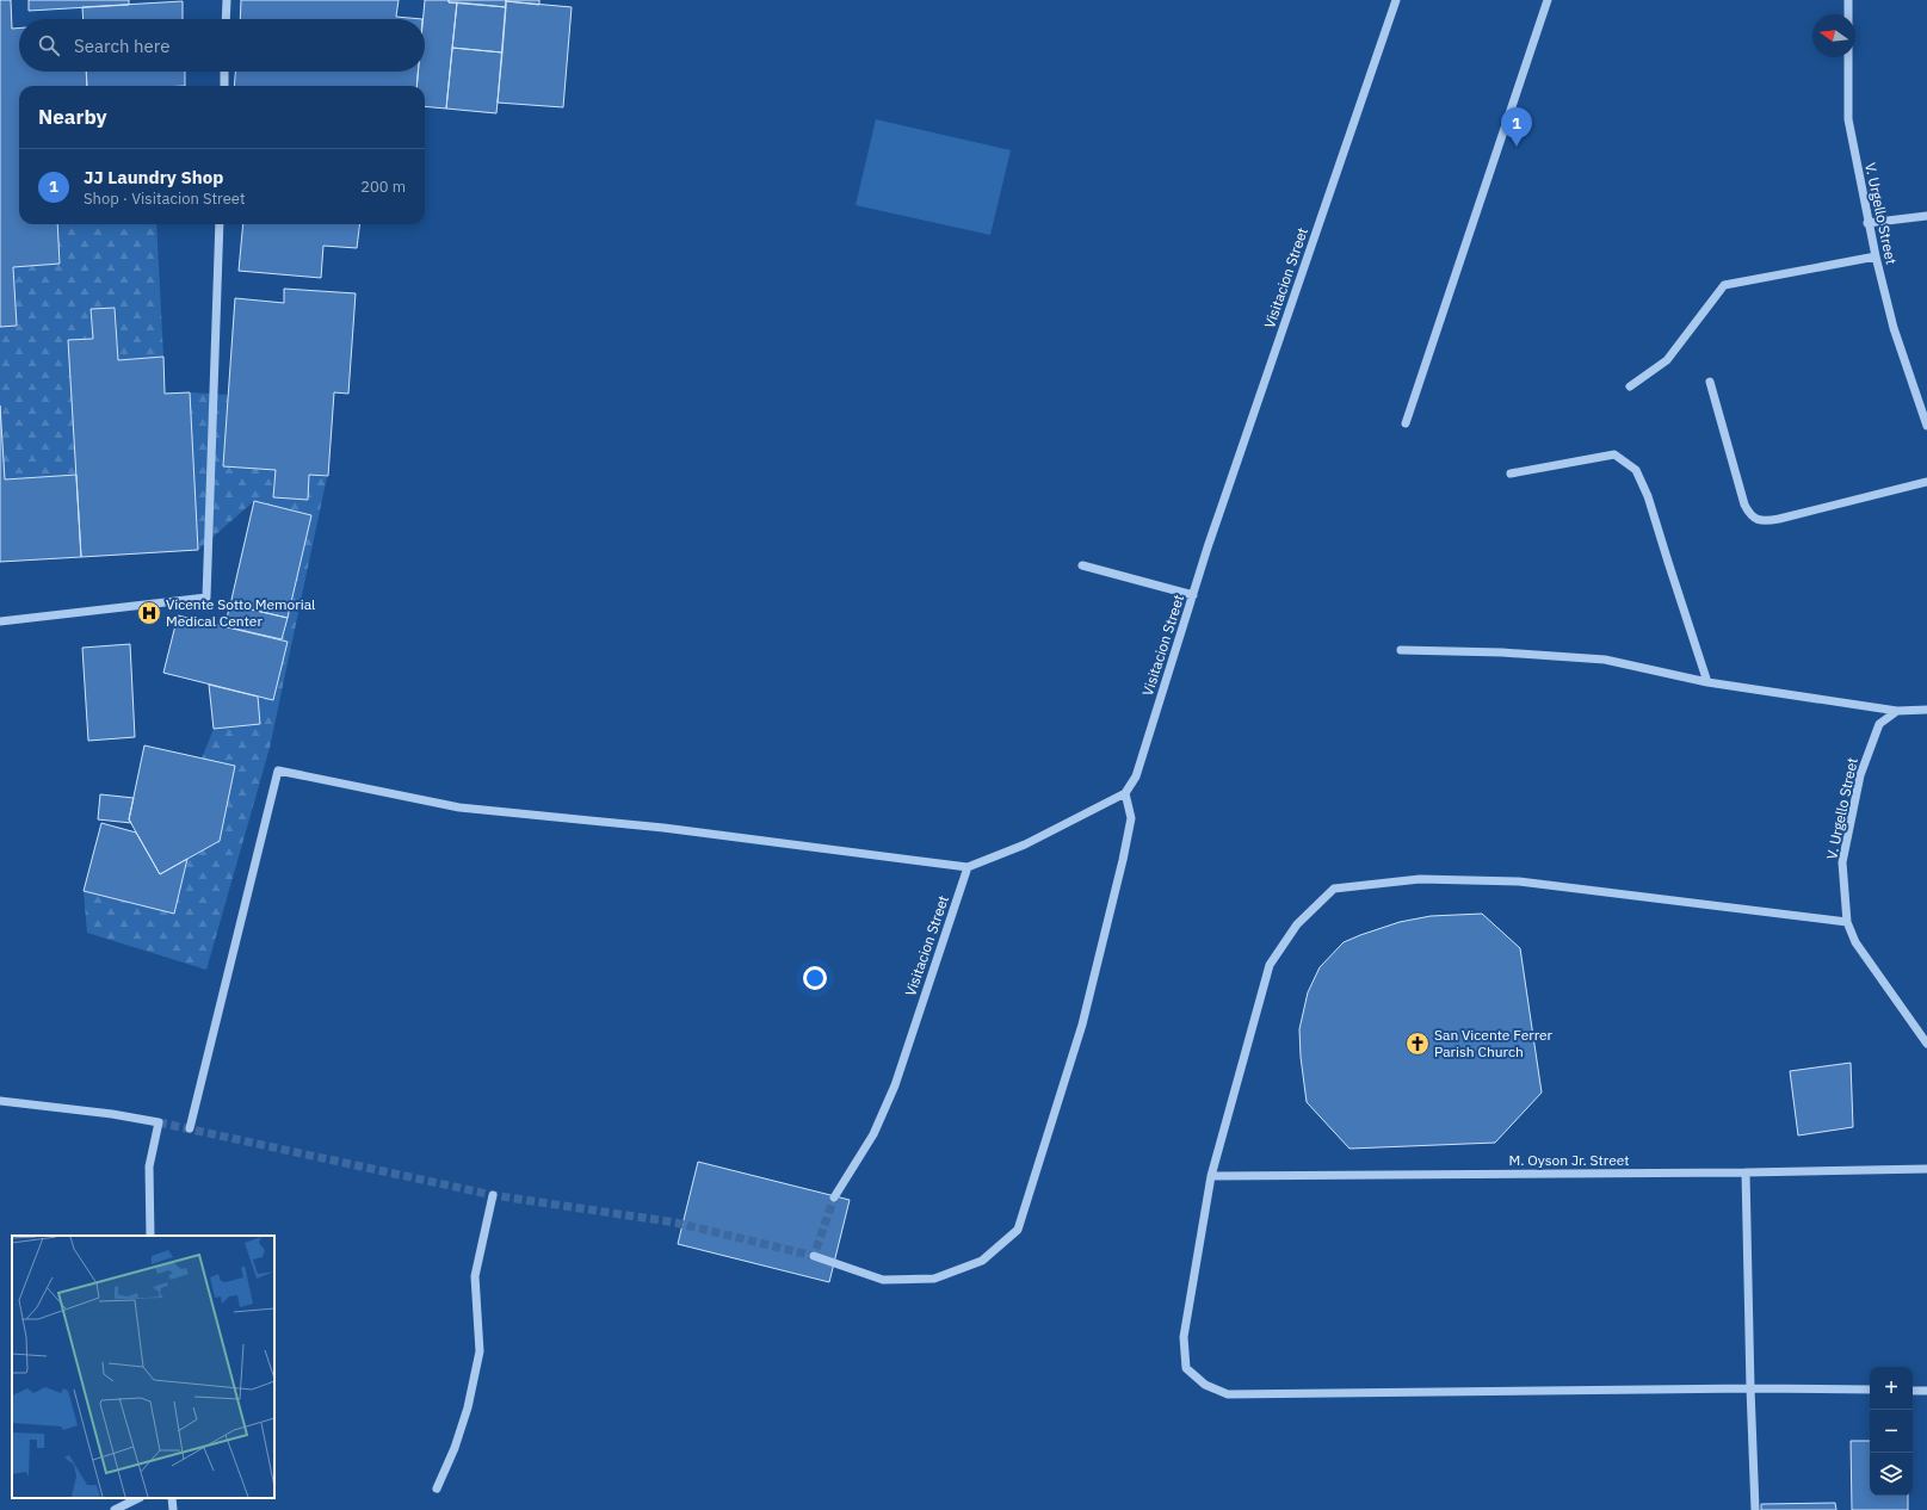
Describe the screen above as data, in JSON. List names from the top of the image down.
{
  "streets": {
    "street": ["V. Urgello Street", "Visitacion Street", "M. Oyson Jr. Street"]
  },
  "places": {
    "hospital": ["Vicente Sotto Memorial Medical Center"],
    "church": ["San Vicente Ferrer Parish Church"]
  },
  "north": "left",
  "page": {
    "search": "Search here",
    "heading": "Nearby",
    "pins": "1",
    "list": [
      {
        "mark": "1",
        "name": "JJ Laundry Shop",
        "note": "Shop · Visitacion Street",
        "value": "200 m"
      }
    ],
    "map_buttons": ["+", "−"]
  }
}
